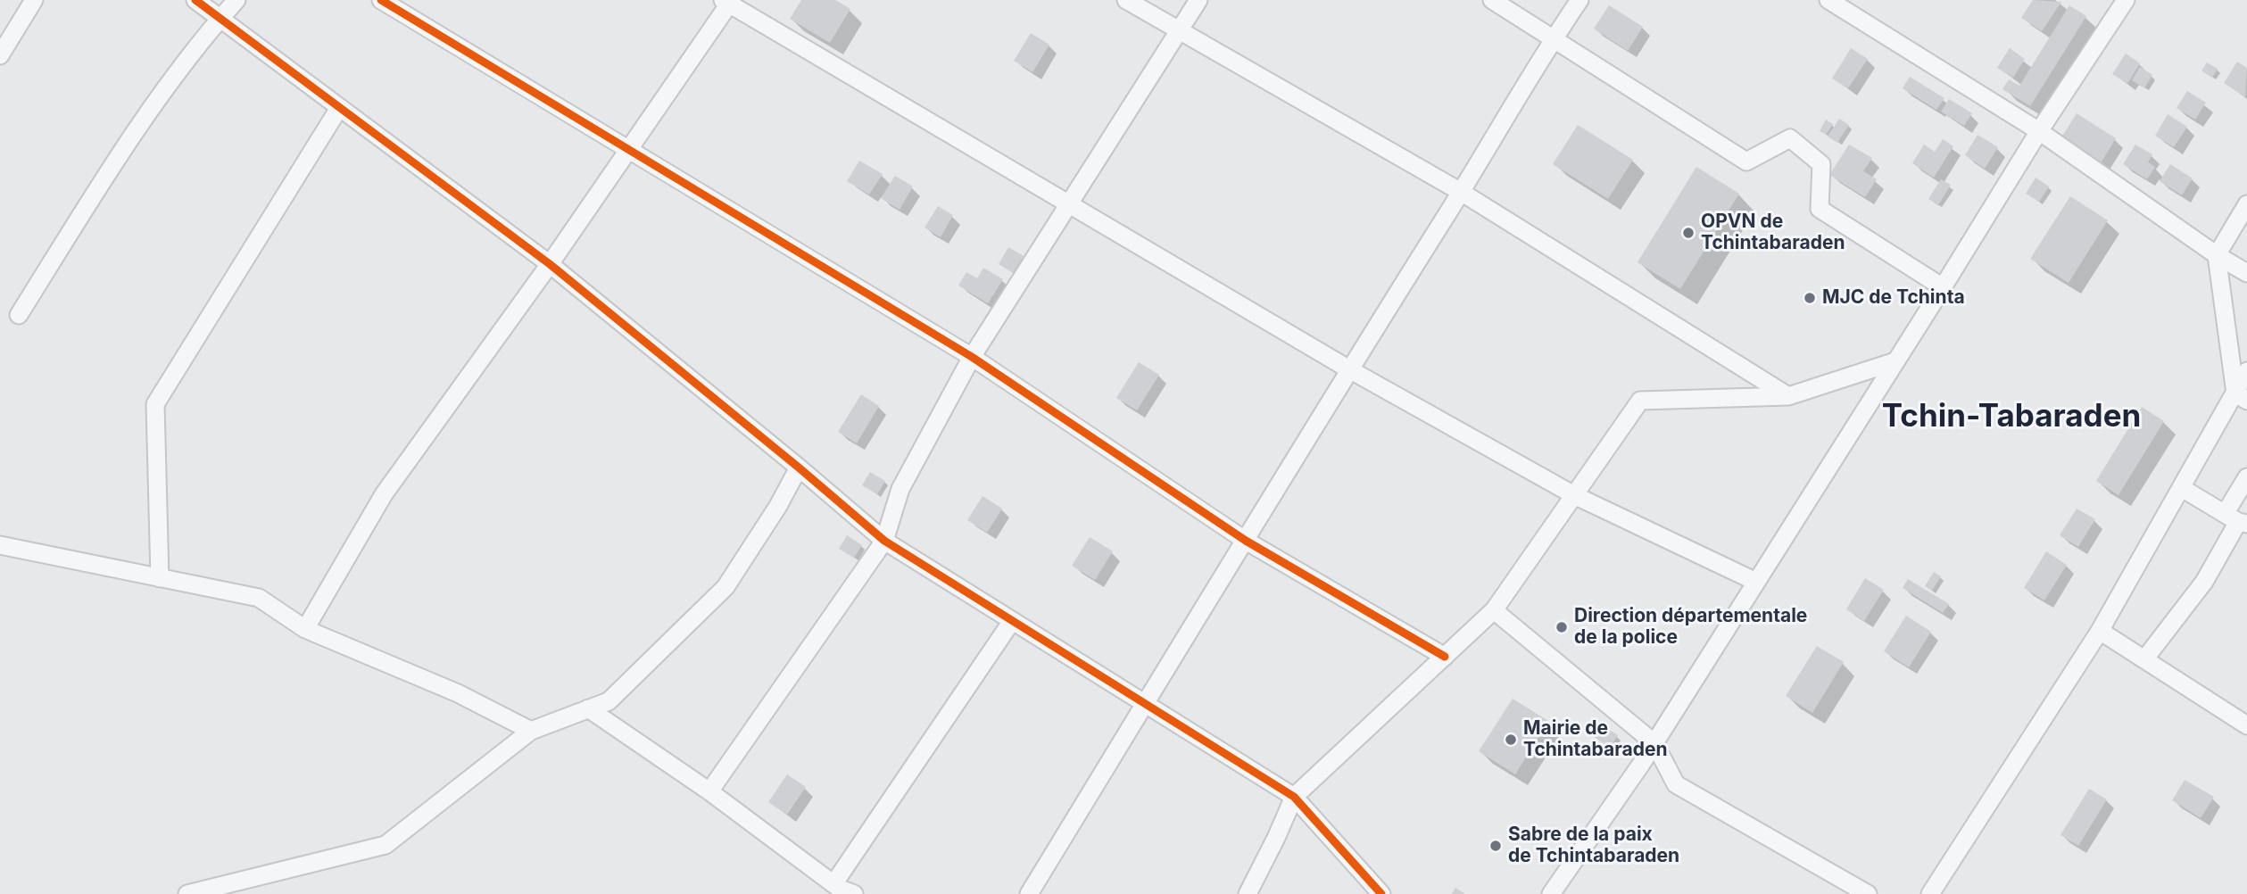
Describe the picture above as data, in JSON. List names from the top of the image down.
{
  "districts": ["Tchin-Tabaraden"],
  "places": [
    "OPVN de Tchintabaraden",
    "MJC de Tchinta",
    "Direction départementale de la police",
    "Mairie de Tchintabaraden",
    "Sabre de la paix de Tchintabaraden"
  ]
}
